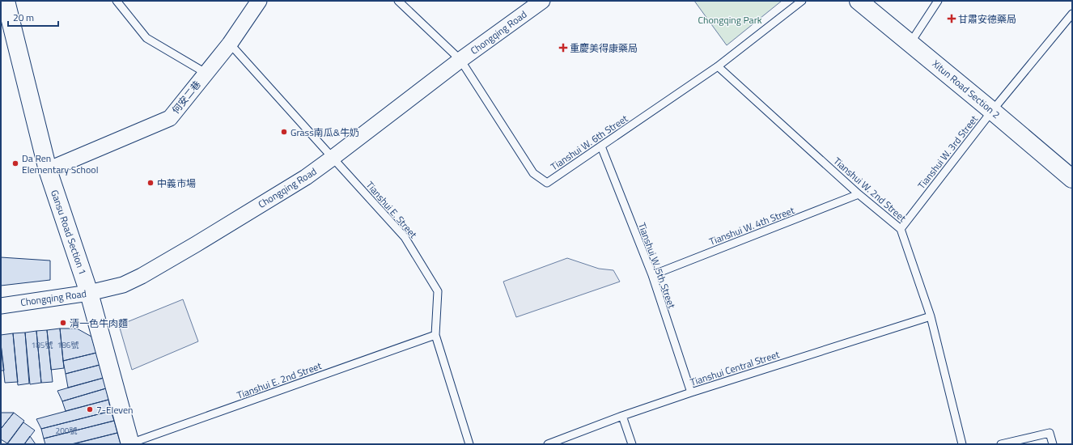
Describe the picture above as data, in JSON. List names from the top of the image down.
{
  "streets": {
    "street": [
      "Chongqing Road",
      "Xitun Road Section 2",
      "何安二巷",
      "Gansu Road Section 1"
    ],
    "lane": [
      "Tianshui W. 6th Street",
      "Tianshui W. 3rd Street",
      "Tianshui W. 2nd Street",
      "Tianshui E. Street",
      "Tianshui W. 4th Street",
      "Tianshui W. 5th Street",
      "Tianshui Central Street",
      "Tianshui E. 2nd Street"
    ]
  },
  "crossings": [
    ["Chongqing Road", "Tianshui W. 6th Street"],
    ["Chongqing Road", "Tianshui E. Street"],
    ["Chongqing Road", "Gansu Road Section 1"],
    ["Xitun Road Section 2", "Tianshui W. 3rd Street"],
    ["何安二巷", "Tianshui E. Street"],
    ["何安二巷", "Gansu Road Section 1"],
    ["Tianshui W. 6th Street", "Tianshui W. 2nd Street"],
    ["Tianshui W. 6th Street", "Tianshui W. 5th Street"],
    ["Tianshui W. 3rd Street", "Tianshui W. 2nd Street"],
    ["Tianshui W. 2nd Street", "Tianshui W. 4th Street"],
    ["Tianshui W. 2nd Street", "Tianshui Central Street"],
    ["Tianshui E. Street", "Tianshui E. 2nd Street"],
    ["Tianshui W. 4th Street", "Tianshui W. 5th Street"],
    ["Gansu Road Section 1", "Tianshui E. 2nd Street"],
    ["Tianshui W. 5th Street", "Tianshui Central Street"]
  ],
  "parks": ["Chongqing Park"],
  "places": {
    "health": ["甘肅安德藥局", "重慶美得康藥局"],
    "other": [
      "Grass南瓜&牛奶",
      "Da Ren Elementary School",
      "中義市場",
      "清一色牛肉麵",
      "7-Eleven"
    ]
  },
  "house_numbers": ["185號", "186號", "200號"],
  "scale_bar": "20 m"
}
